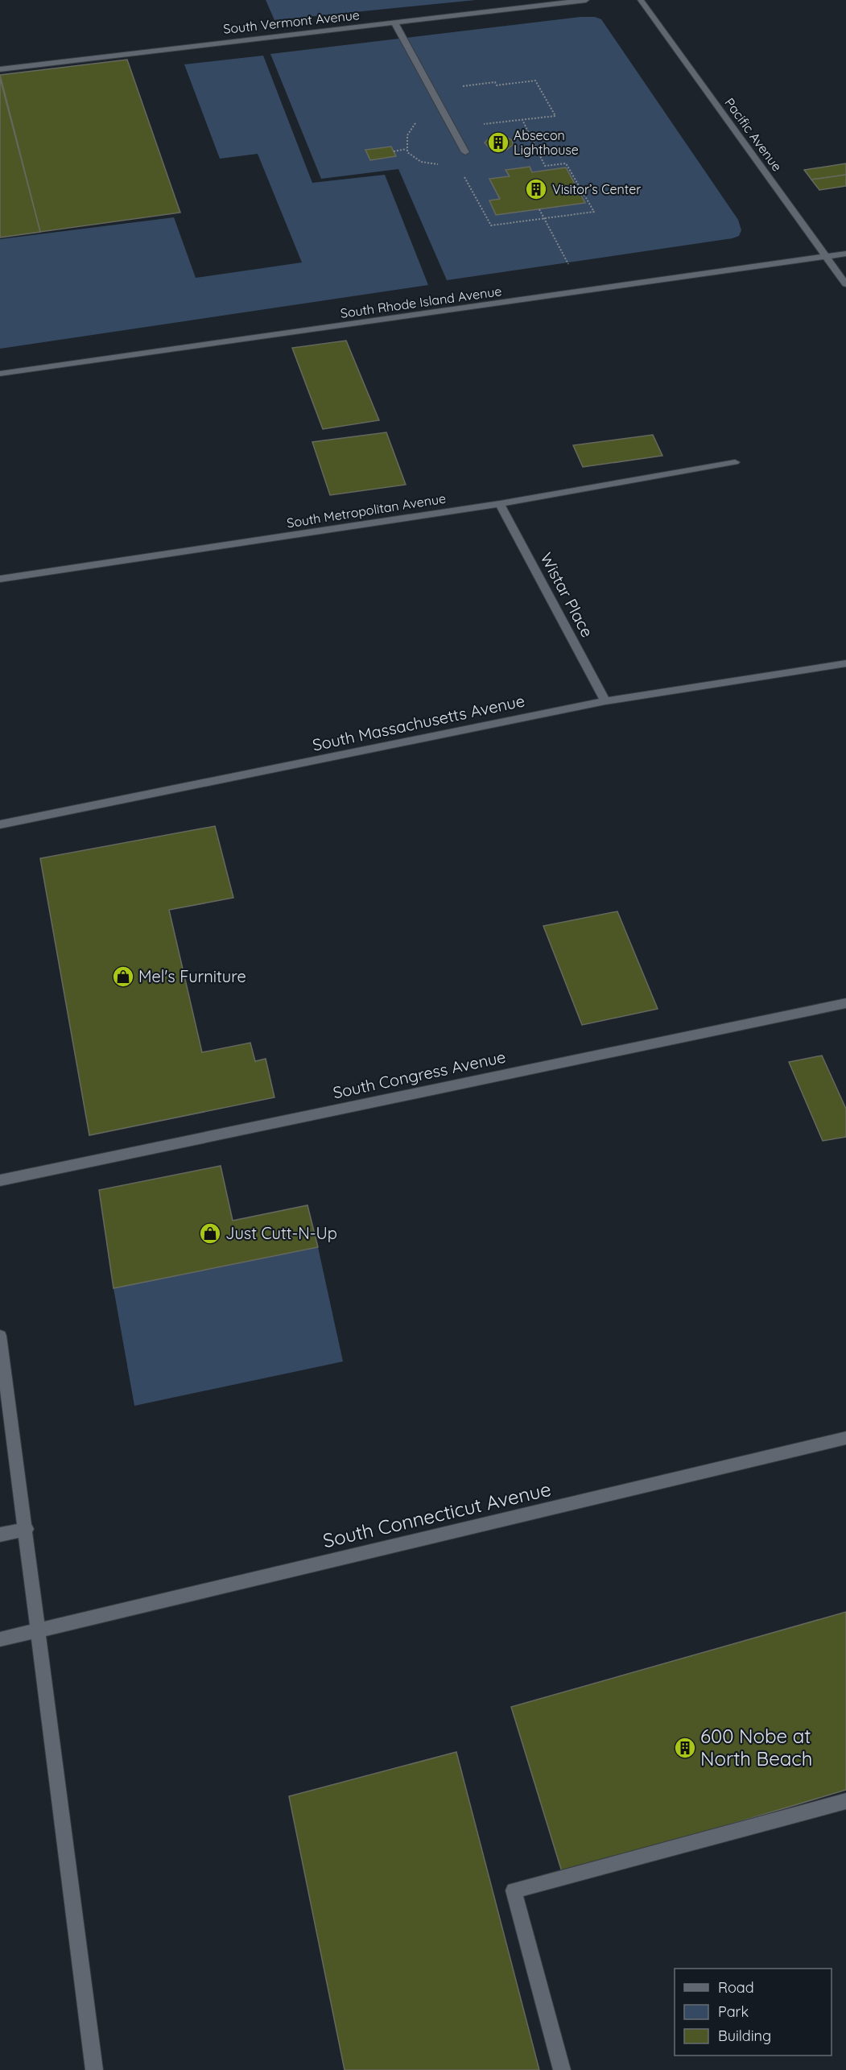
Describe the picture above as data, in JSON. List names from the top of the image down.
{
  "streets": {
    "street": [
      "South Vermont Avenue",
      "Pacific Avenue",
      "South Rhode Island Avenue",
      "South Metropolitan Avenue",
      "Wistar Place",
      "South Massachusetts Avenue",
      "South Congress Avenue",
      "South Connecticut Avenue"
    ]
  },
  "crossings": [
    ["Pacific Avenue", "South Rhode Island Avenue"],
    ["South Metropolitan Avenue", "Wistar Place"],
    ["Wistar Place", "South Massachusetts Avenue"]
  ],
  "places": {
    "building": ["Absecon Lighthouse", "Visitor’s Center", "600 Nobe at North Beach"],
    "shop": ["Mel's Furniture", "Just Cutt-N-Up"]
  },
  "legend": ["Road", "Park", "Building"]
}
